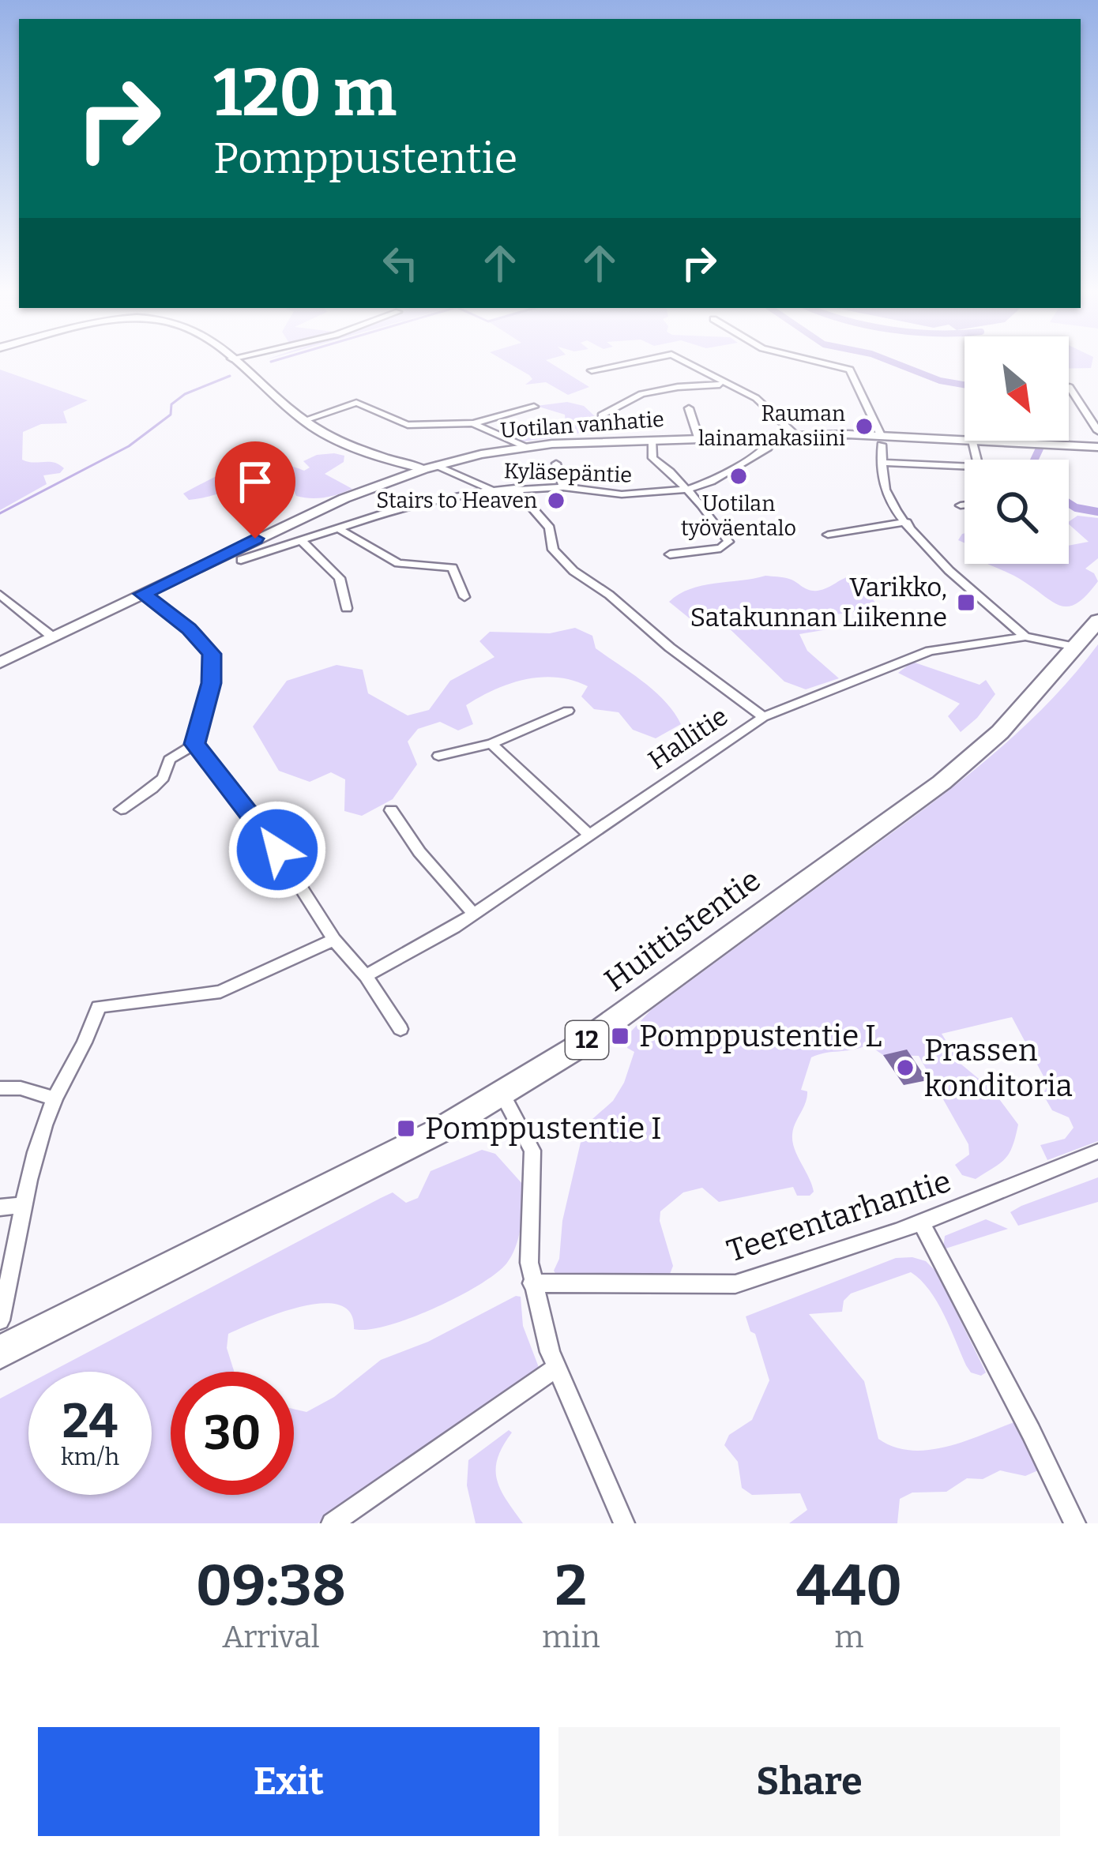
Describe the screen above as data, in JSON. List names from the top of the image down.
{
  "streets": {
    "highway": ["Huittistentie", "12"],
    "main road": ["Uotilan vanhatie"],
    "street": ["Kyläsepäntie", "Hallitie", "Teerentarhantie"]
  },
  "crossings": [
    ["Uotilan vanhatie", "Kyläsepäntie"],
    ["Hallitie", "Huittistentie"]
  ],
  "places": {
    "other": [
      "Rauman lainamakasiini",
      "Uotilan työväentalo",
      "Stairs to Heaven",
      "Prassen konditoria"
    ],
    "transit": ["Varikko, Satakunnan Liikenne", "Pomppustentie L", "Pomppustentie I"]
  },
  "north": "bottom right",
  "page": {
    "turn": ["120 m", "Pomppustentie"],
    "speed": "24 km/h",
    "limit": "30",
    "eta": [
      "09:38",
      "Arrival",
      "2",
      "min",
      "440",
      "m"
    ],
    "buttons": ["Exit", "Share"]
  }
}
